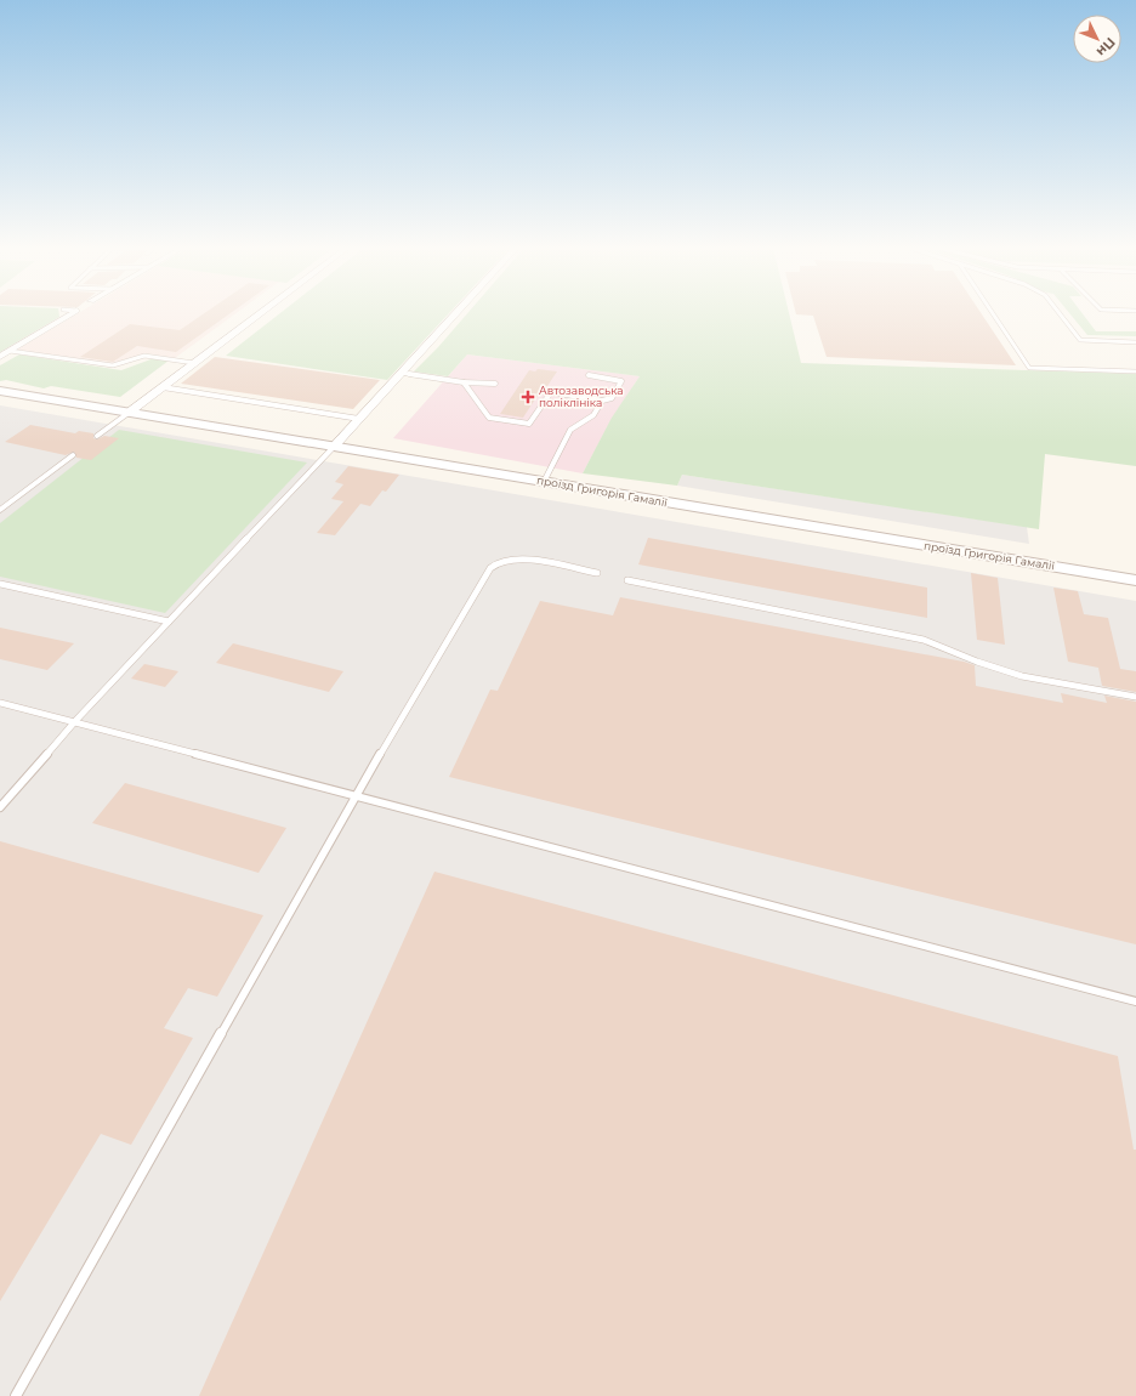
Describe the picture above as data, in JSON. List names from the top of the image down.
{
  "streets": {
    "street": ["проїзд Григорія Гамалії"]
  },
  "places": {
    "health": ["Автозаводська поліклініка"]
  },
  "north": "bottom right"
}
